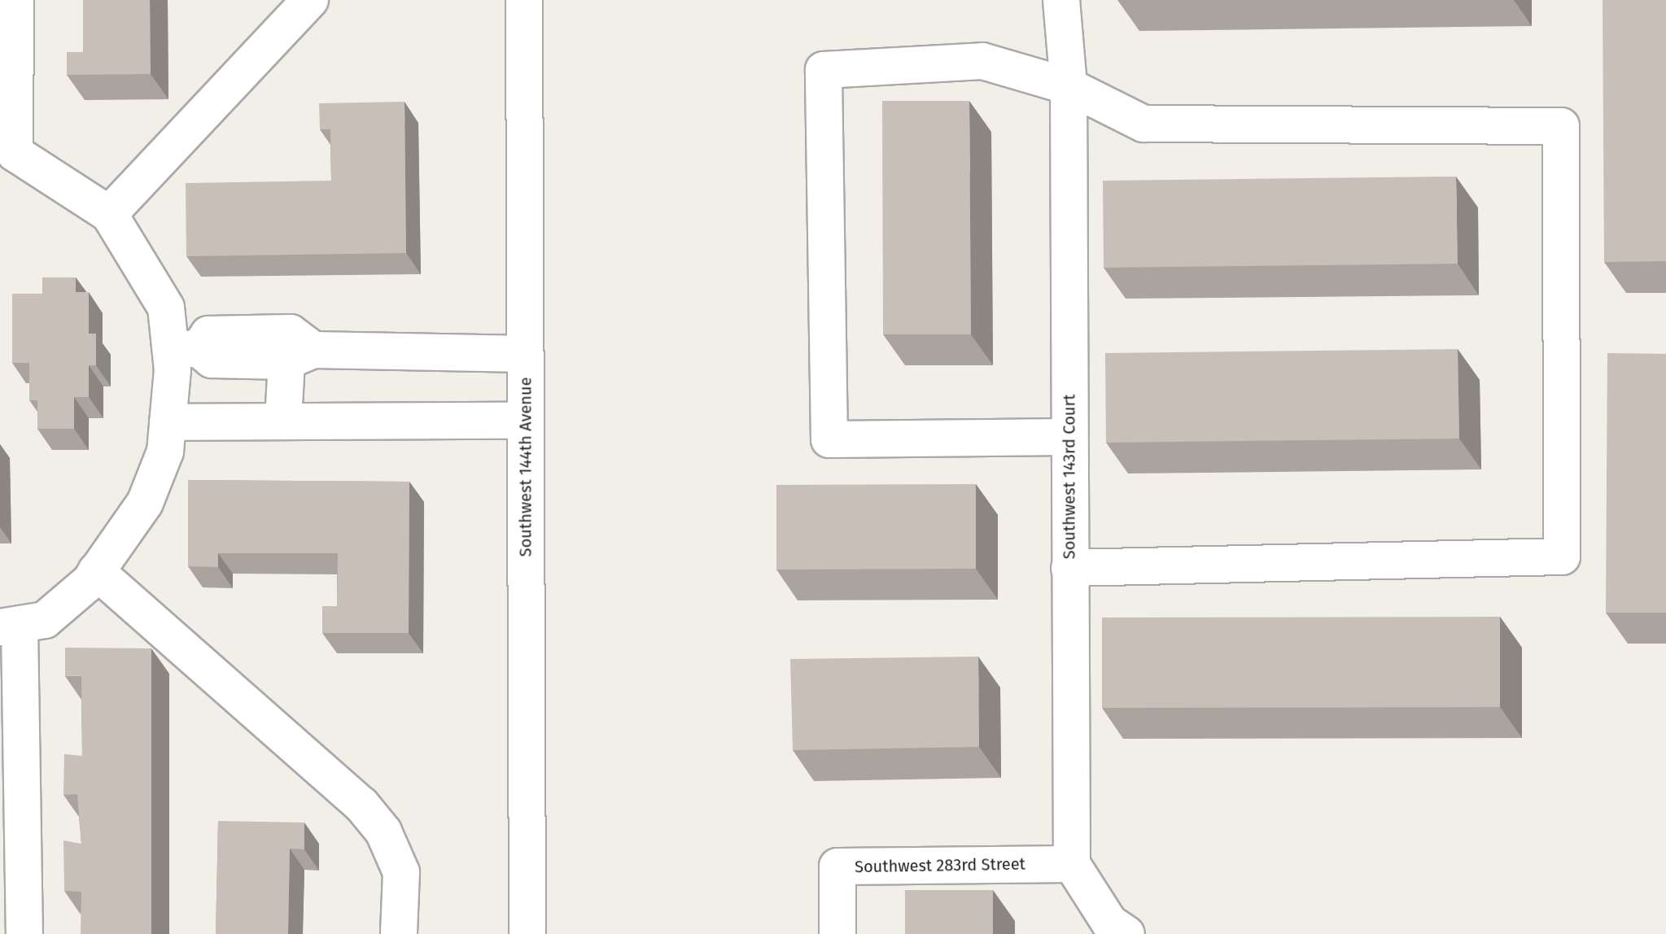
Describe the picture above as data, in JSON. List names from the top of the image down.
{
  "streets": {
    "street": ["Southwest 144th Avenue", "Southwest 143rd Court", "Southwest 283rd Street"]
  },
  "crossings": [
    ["Southwest 143rd Court", "Southwest 283rd Street"]
  ]
}
